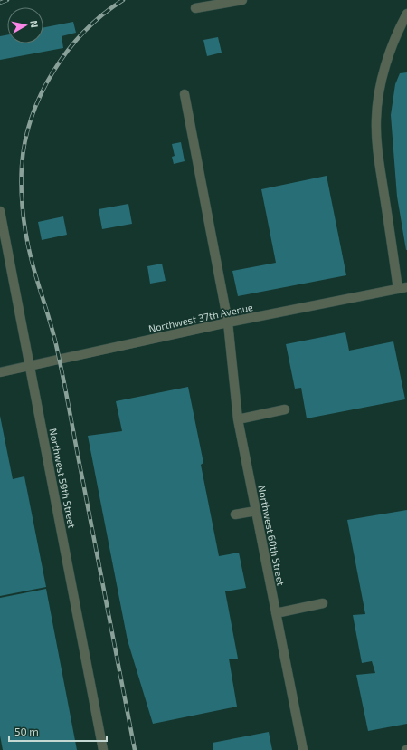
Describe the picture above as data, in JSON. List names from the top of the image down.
{
  "streets": {
    "street": ["Northwest 37th Avenue", "Northwest 59th Street", "Northwest 60th Street"]
  },
  "crossings": [
    ["Northwest 37th Avenue", "Northwest 59th Street"],
    ["Northwest 37th Avenue", "Northwest 60th Street"]
  ],
  "scale_bar": "50 m",
  "north": "right"
}
